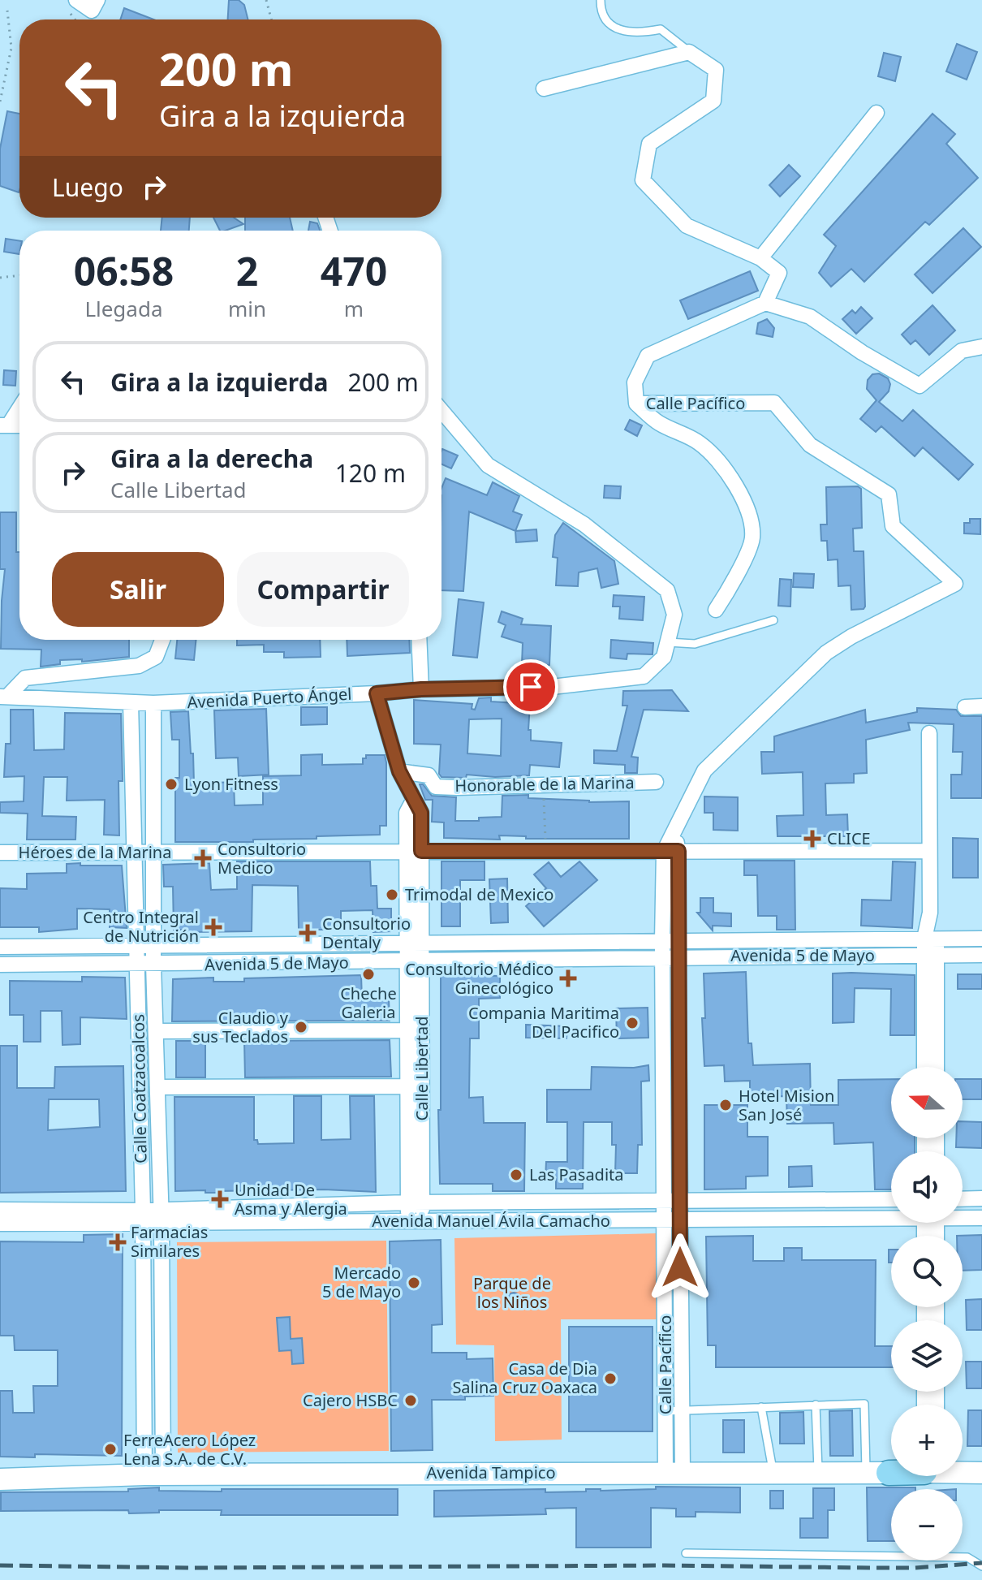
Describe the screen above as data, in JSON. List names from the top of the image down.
{
  "streets": {
    "main road": ["Avenida Tampico"],
    "street": [
      "Calle Pacífico",
      "Avenida Puerto Ángel",
      "Honorable de la Marina",
      "Héroes de la Marina",
      "Avenida 5 de Mayo",
      "Calle Libertad",
      "Calle Coatzacoalcos",
      "Avenida Manuel Ávila Camacho"
    ]
  },
  "crossings": [
    ["Calle Pacífico", "Héroes de la Marina"],
    ["Calle Pacífico", "Avenida 5 de Mayo"],
    ["Calle Pacífico", "Avenida Manuel Ávila Camacho"],
    ["Calle Pacífico", "Avenida Tampico"],
    ["Avenida Puerto Ángel", "Calle Libertad"],
    ["Avenida Puerto Ángel", "Calle Coatzacoalcos"],
    ["Honorable de la Marina", "Calle Libertad"],
    ["Héroes de la Marina", "Calle Libertad"],
    ["Héroes de la Marina", "Calle Coatzacoalcos"],
    ["Avenida 5 de Mayo", "Calle Libertad"],
    ["Avenida 5 de Mayo", "Calle Coatzacoalcos"],
    ["Calle Libertad", "Avenida Manuel Ávila Camacho"],
    ["Calle Coatzacoalcos", "Avenida Manuel Ávila Camacho"],
    ["Calle Coatzacoalcos", "Avenida Tampico"]
  ],
  "parks": ["Parque de los Niños"],
  "places": {
    "other": [
      "Lyon Fitness",
      "Trimodal de Mexico",
      "Cheche Galeria",
      "Compania Maritima Del Pacifico",
      "Claudio y sus Teclados",
      "Hotel Mision San José",
      "Las Pasadita",
      "Mercado 5 de Mayo",
      "Casa de Dia Salina Cruz Oaxaca",
      "Cajero HSBC",
      "FerreAcero López Lena S.A. de C.V."
    ],
    "health": [
      "CLICE",
      "Consultorio Medico",
      "Centro Integral de Nutrición",
      "Consultorio Dentaly",
      "Consultorio Médico Ginecológico",
      "Unidad De Asma y Alergia",
      "Farmacias Similares"
    ]
  },
  "north": "left",
  "page": {
    "turn": ["200 m", "Gira a la izquierda"],
    "then": "Luego",
    "eta": [
      "06:58",
      "Llegada",
      "2",
      "min",
      "470",
      "m"
    ],
    "list": [
      {
        "name": "Gira a la izquierda",
        "value": "200 m"
      },
      {
        "name": "Gira a la derecha",
        "note": "Calle Libertad",
        "value": "120 m"
      }
    ],
    "buttons": ["Salir", "Compartir"],
    "map_buttons": ["+", "−"]
  }
}
